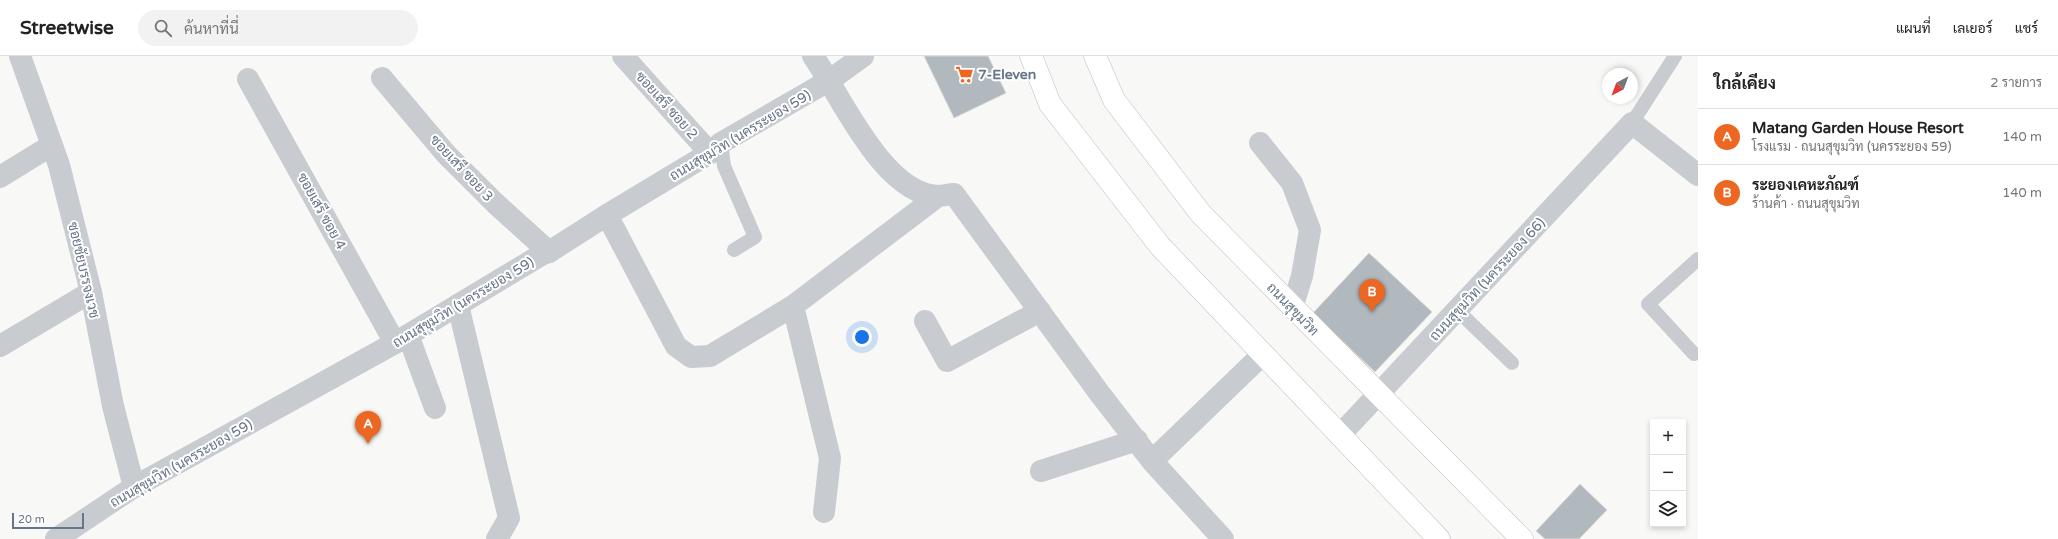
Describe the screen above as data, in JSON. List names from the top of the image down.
{
  "streets": {
    "main road": ["ถนนสุขุมวิท"],
    "street": [
      "ซอยเสรี ซอย 2",
      "ถนนสุขุมวิท (นครระยอง 59)",
      "ซอยเสรี ซอย 3",
      "ซอยเสรี ซอย 4",
      "ซอยชัยบรรจงเวช",
      "ถนนสุขุมวิท (นครระยอง 66)"
    ]
  },
  "crossings": [
    ["ซอยเสรี ซอย 2", "ถนนสุขุมวิท (นครระยอง 59)"],
    ["ถนนสุขุมวิท (นครระยอง 59)", "ซอยเสรี ซอย 3"],
    ["ถนนสุขุมวิท (นครระยอง 59)", "ซอยเสรี ซอย 4"],
    ["ถนนสุขุมวิท (นครระยอง 59)", "ซอยชัยบรรจงเวช"],
    ["ถนนสุขุมวิท (นครระยอง 66)", "ถนนสุขุมวิท"]
  ],
  "places": {
    "supermarket": ["7-Eleven"]
  },
  "scale_bar": "20 m",
  "north": "bottom left",
  "page": {
    "header": "Streetwise",
    "search": "ค้นหาที่นี่",
    "nav": ["แผนที่", "เลเยอร์", "แชร์"],
    "heading": ["ใกล้เคียง", "2 รายการ"],
    "list": [
      {
        "mark": "A",
        "name": "Matang Garden House Resort",
        "note": "โรงแรม · ถนนสุขุมวิท (นครระยอง 59)",
        "value": "140 m"
      },
      {
        "mark": "B",
        "name": "ระยองเคหะภัณฑ์",
        "note": "ร้านค้า · ถนนสุขุมวิท",
        "value": "140 m"
      }
    ],
    "pins": ["B", "A"],
    "map_buttons": ["+", "−"],
    "scale": "20 m"
  }
}
